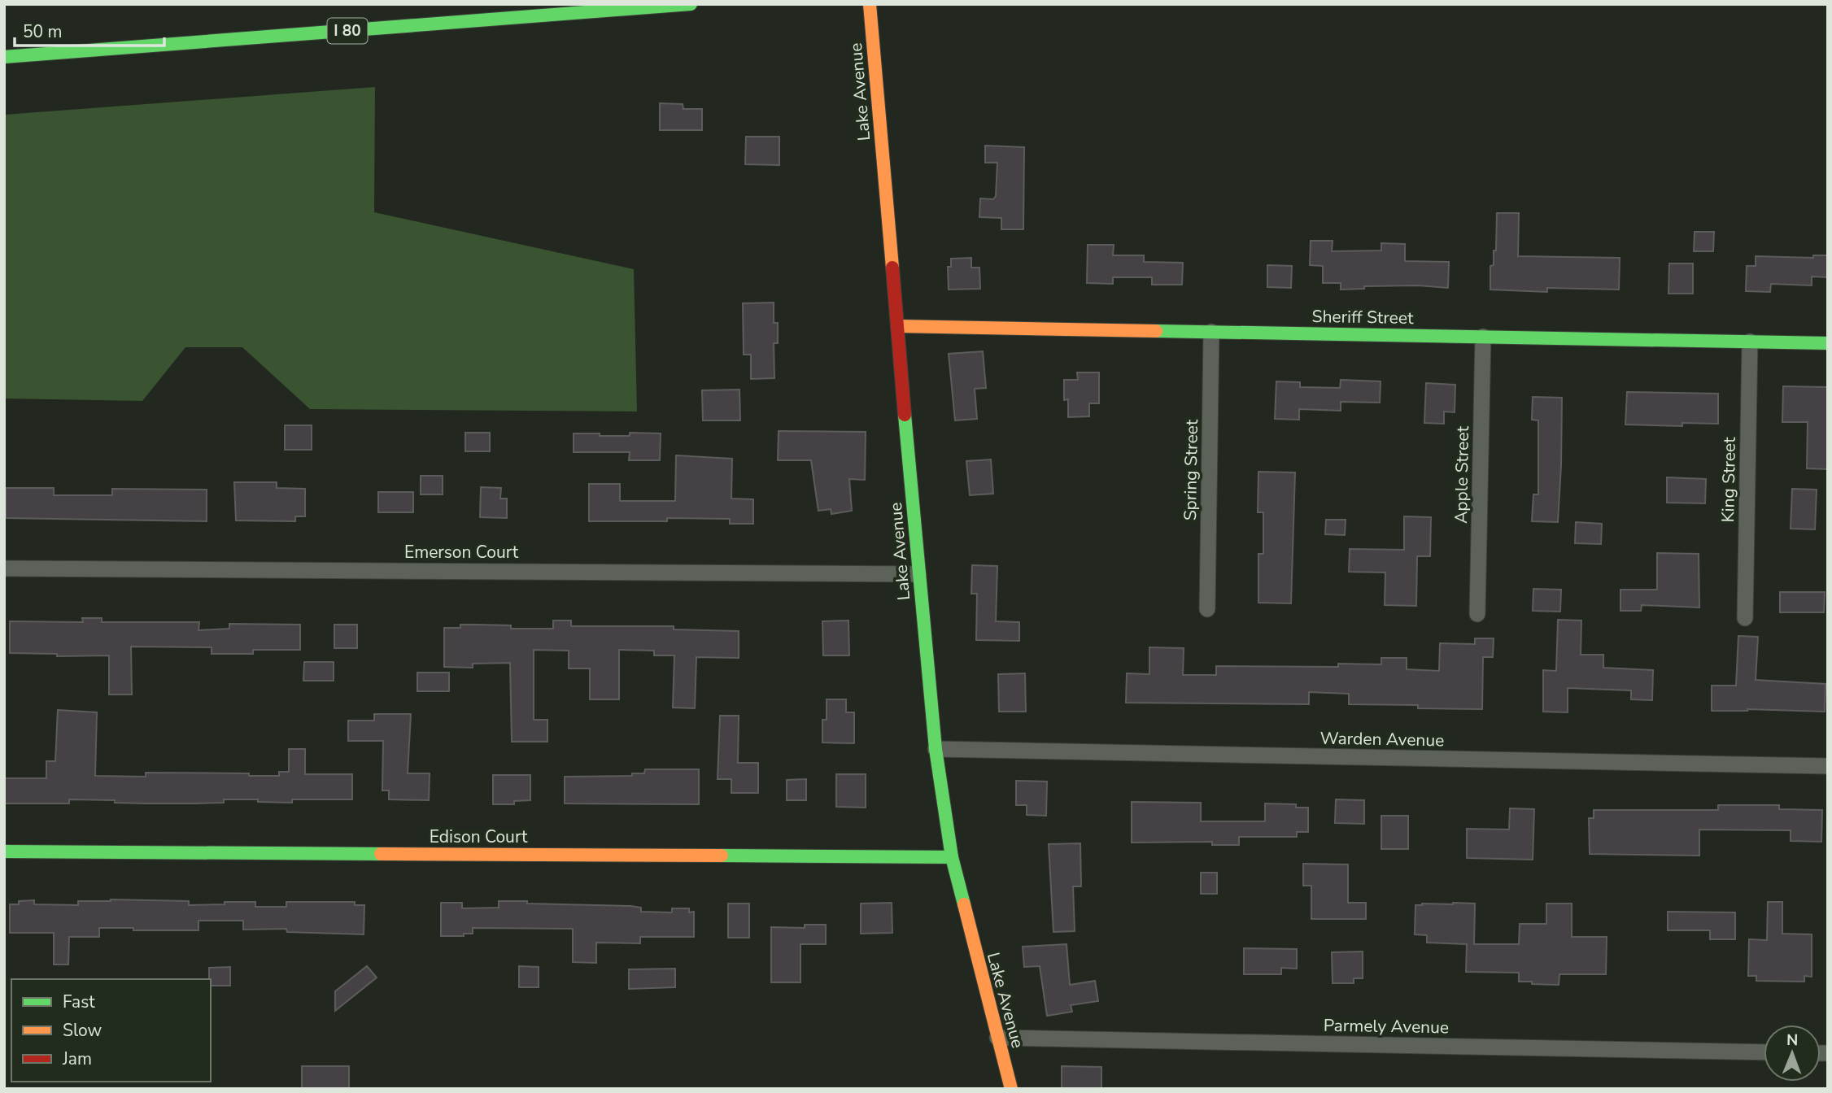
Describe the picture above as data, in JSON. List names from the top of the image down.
{
  "streets": {
    "main road": [
      "I 80",
      "Lake Avenue",
      "Sheriff Street",
      "Edison Court"
    ],
    "street": [
      "Spring Street",
      "Apple Street",
      "King Street",
      "Emerson Court",
      "Warden Avenue",
      "Parmely Avenue"
    ]
  },
  "crossings": [
    ["Lake Avenue", "Sheriff Street"],
    ["Lake Avenue", "Emerson Court"],
    ["Lake Avenue", "Warden Avenue"],
    ["Lake Avenue", "Edison Court"],
    ["Lake Avenue", "Parmely Avenue"],
    ["Sheriff Street", "Spring Street"],
    ["Sheriff Street", "Apple Street"],
    ["Sheriff Street", "King Street"]
  ],
  "legend": ["Fast", "Slow", "Jam"],
  "scale_bar": "50 m",
  "north": "top"
}
